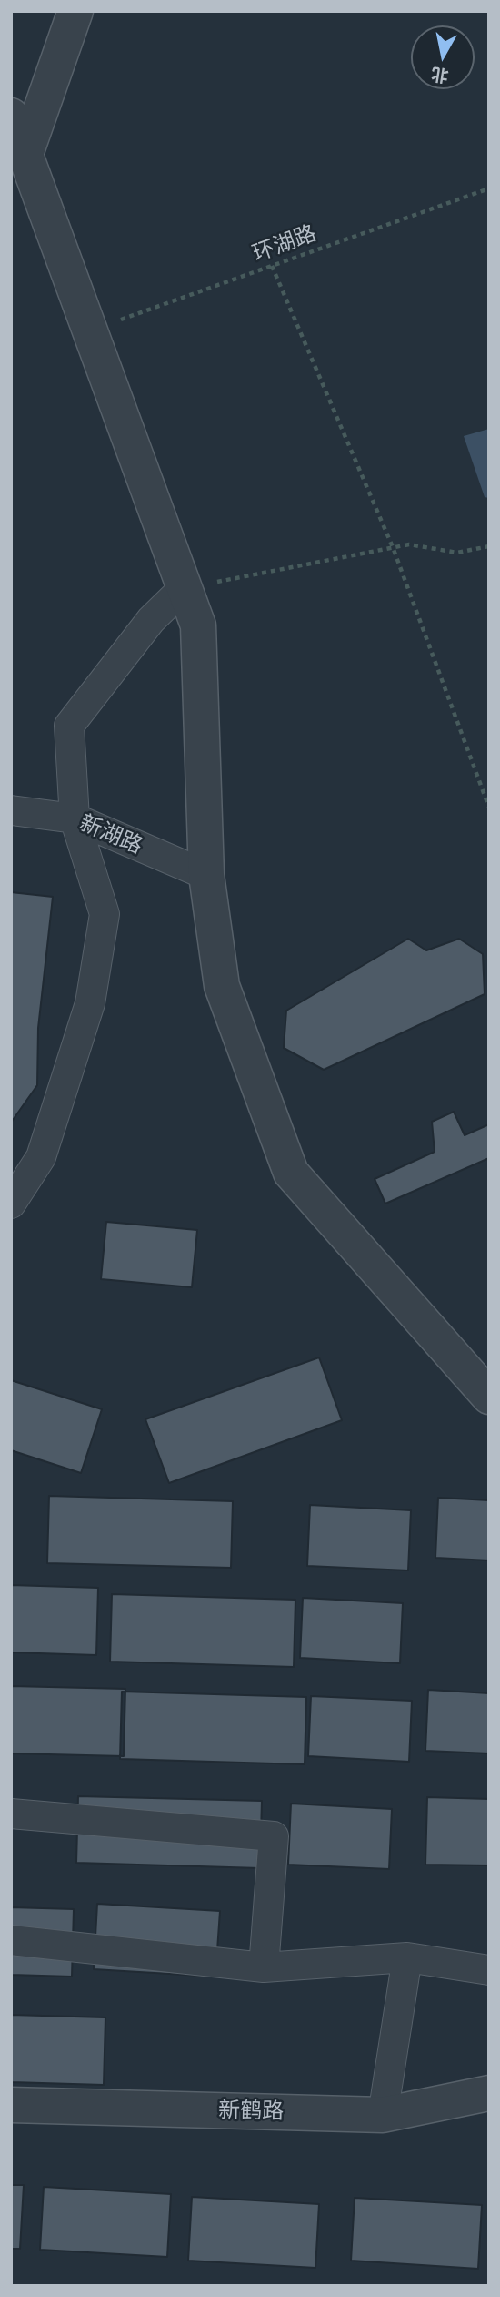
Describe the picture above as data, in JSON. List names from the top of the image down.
{
  "streets": {
    "street": ["新湖路", "新鹤路"],
    "path": ["环湖路"]
  },
  "north": "bottom"
}
